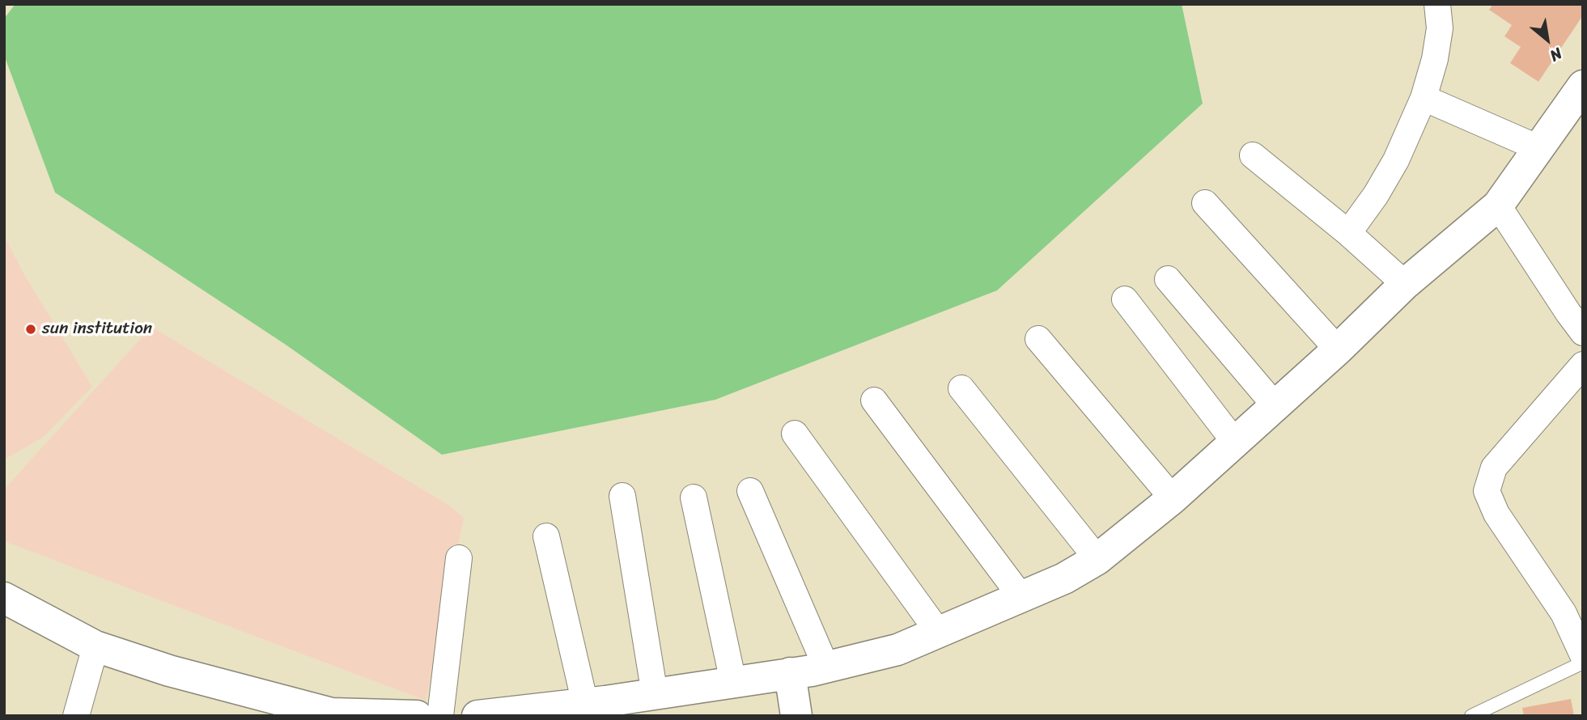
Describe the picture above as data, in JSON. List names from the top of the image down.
{
  "places": ["sun institution"],
  "north": "bottom right"
}
